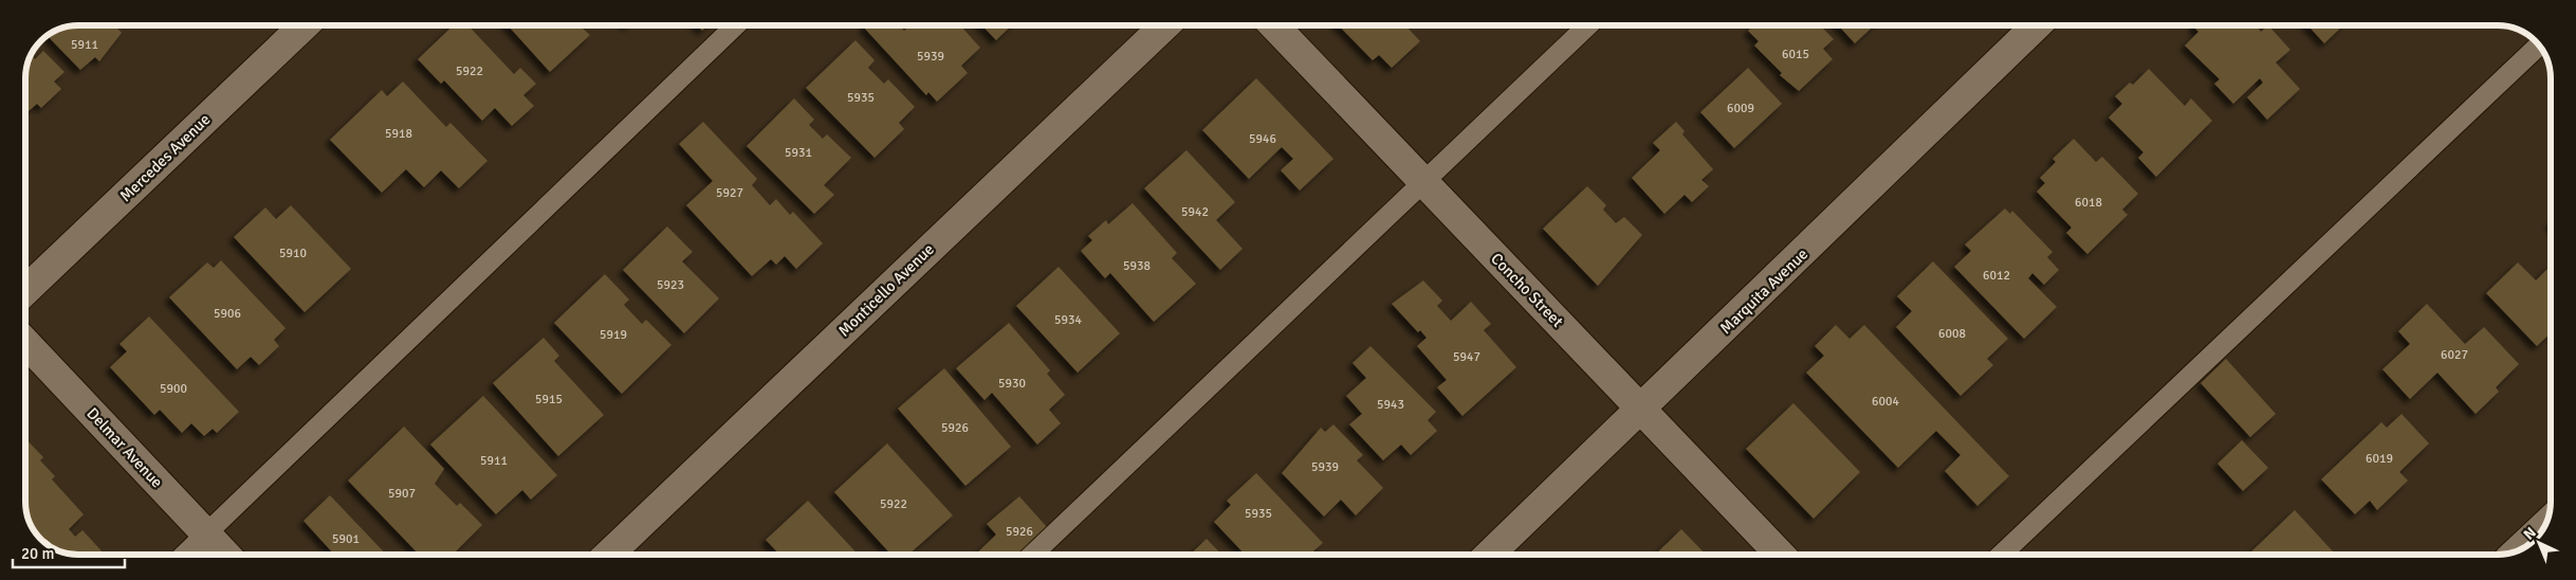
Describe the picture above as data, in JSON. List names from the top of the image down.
{
  "streets": {
    "street": [
      "Mercedes Avenue",
      "Monticello Avenue",
      "Concho Street",
      "Marquita Avenue",
      "Delmar Avenue"
    ]
  },
  "crossings": [
    ["Concho Street", "Marquita Avenue"]
  ],
  "house_numbers": [
    "5911",
    "6015",
    "5939",
    "5922",
    "5935",
    "6009",
    "5918",
    "5946",
    "5931",
    "5927",
    "6018",
    "5942",
    "5910",
    "5938",
    "6012",
    "5923",
    "5906",
    "5934",
    "6008",
    "5919",
    "6027",
    "5947",
    "5930",
    "5900",
    "5915",
    "6004",
    "5943",
    "5926",
    "6019",
    "5911",
    "5939",
    "5907",
    "5922",
    "5935",
    "5926",
    "5901"
  ],
  "scale_bar": "20 m",
  "north": "top left"
}
